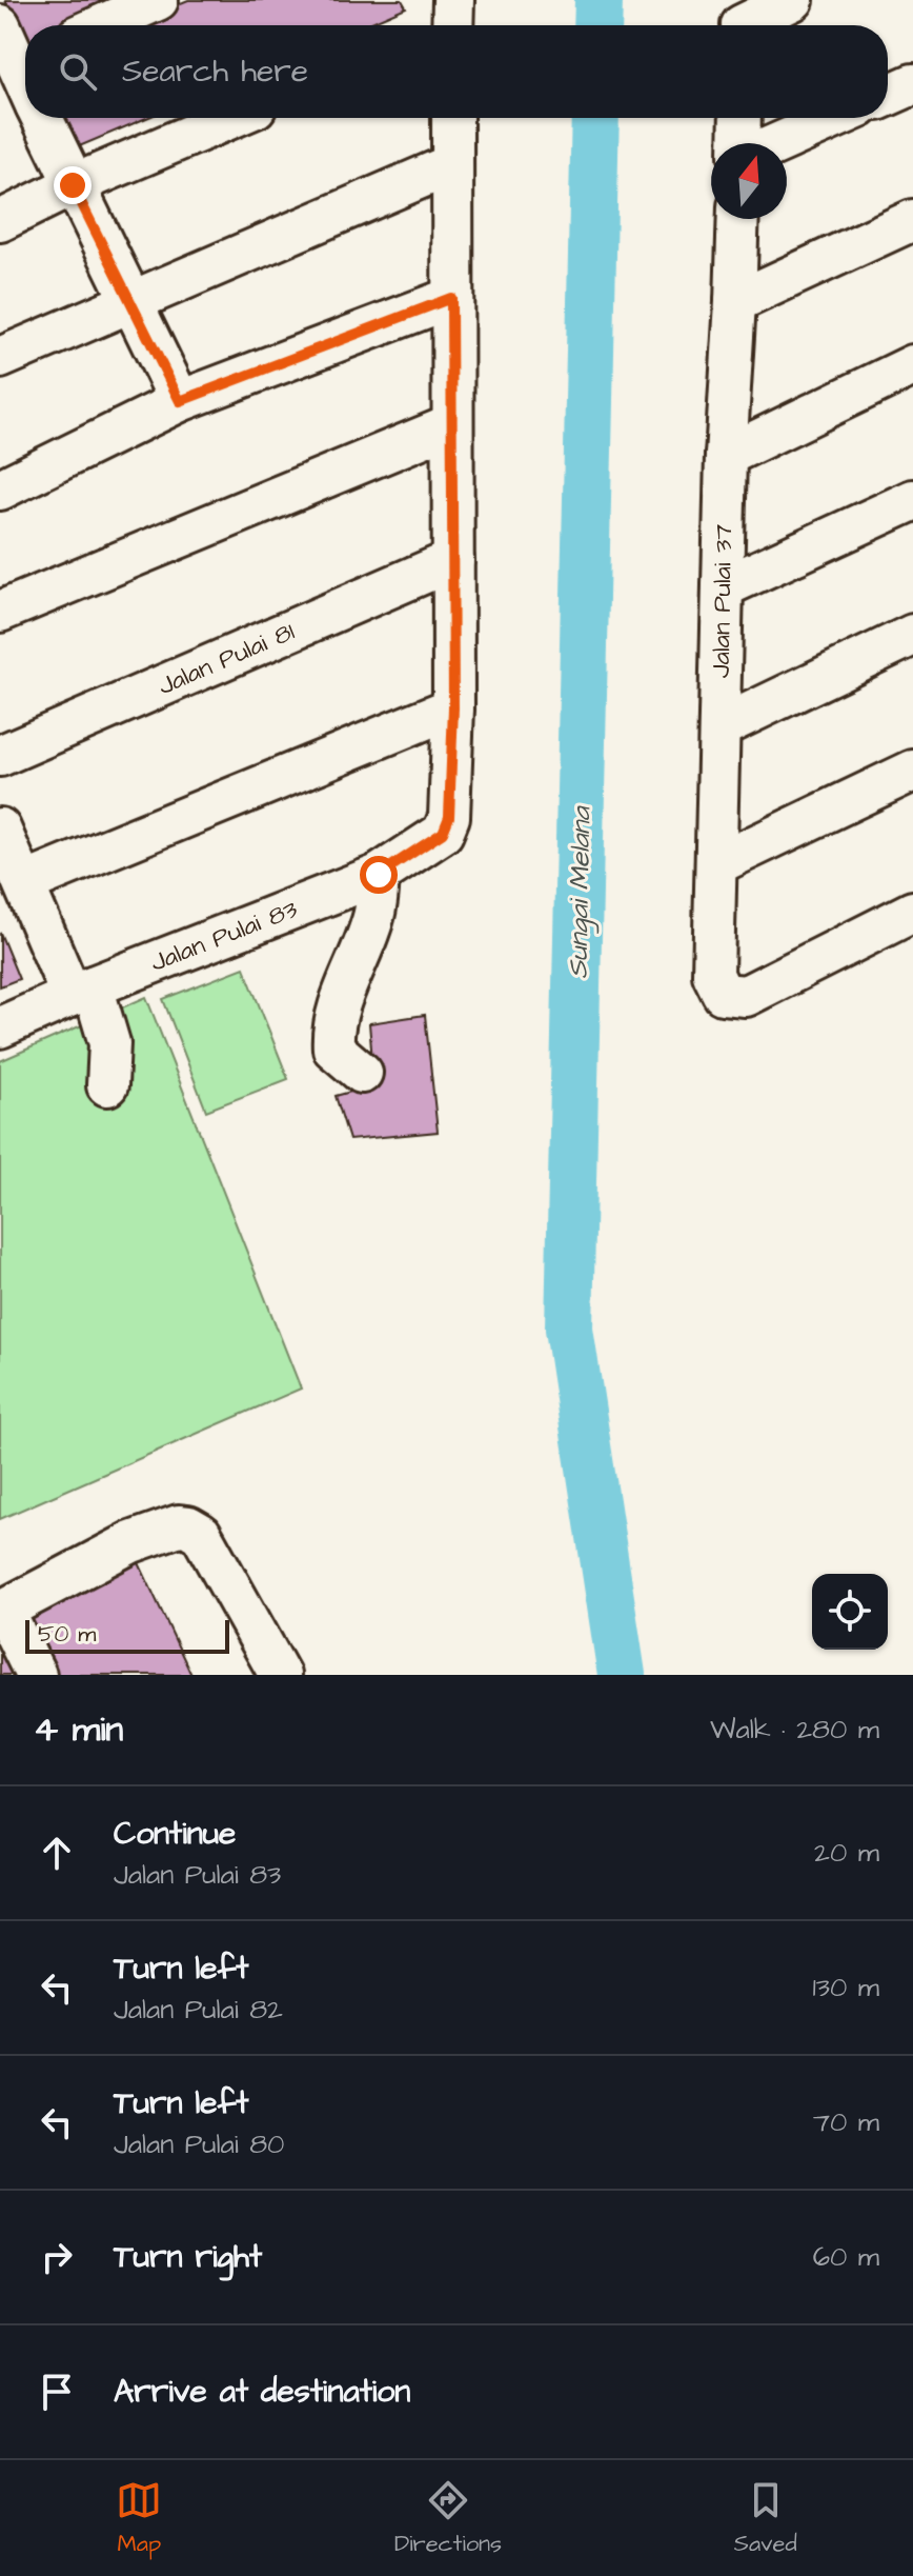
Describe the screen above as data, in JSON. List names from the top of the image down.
{
  "streets": {
    "street": ["Jalan Pulai 37", "Jalan Pulai 81", "Jalan Pulai 83"]
  },
  "water": ["Sungai Melana"],
  "scale_bar": "50 m",
  "north": "top",
  "page": {
    "search": "Search here",
    "scale": "50 m",
    "heading": ["4 min", "Walk · 280 m"],
    "list": [
      ["Continue", "Jalan Pulai 83", "20 m"],
      ["Turn left", "Jalan Pulai 82", "130 m"],
      ["Turn left", "Jalan Pulai 80", "70 m"],
      ["Turn right", "60 m"],
      "Arrive at destination"
    ],
    "nav": ["Map", "Directions", "Saved"]
  }
}
